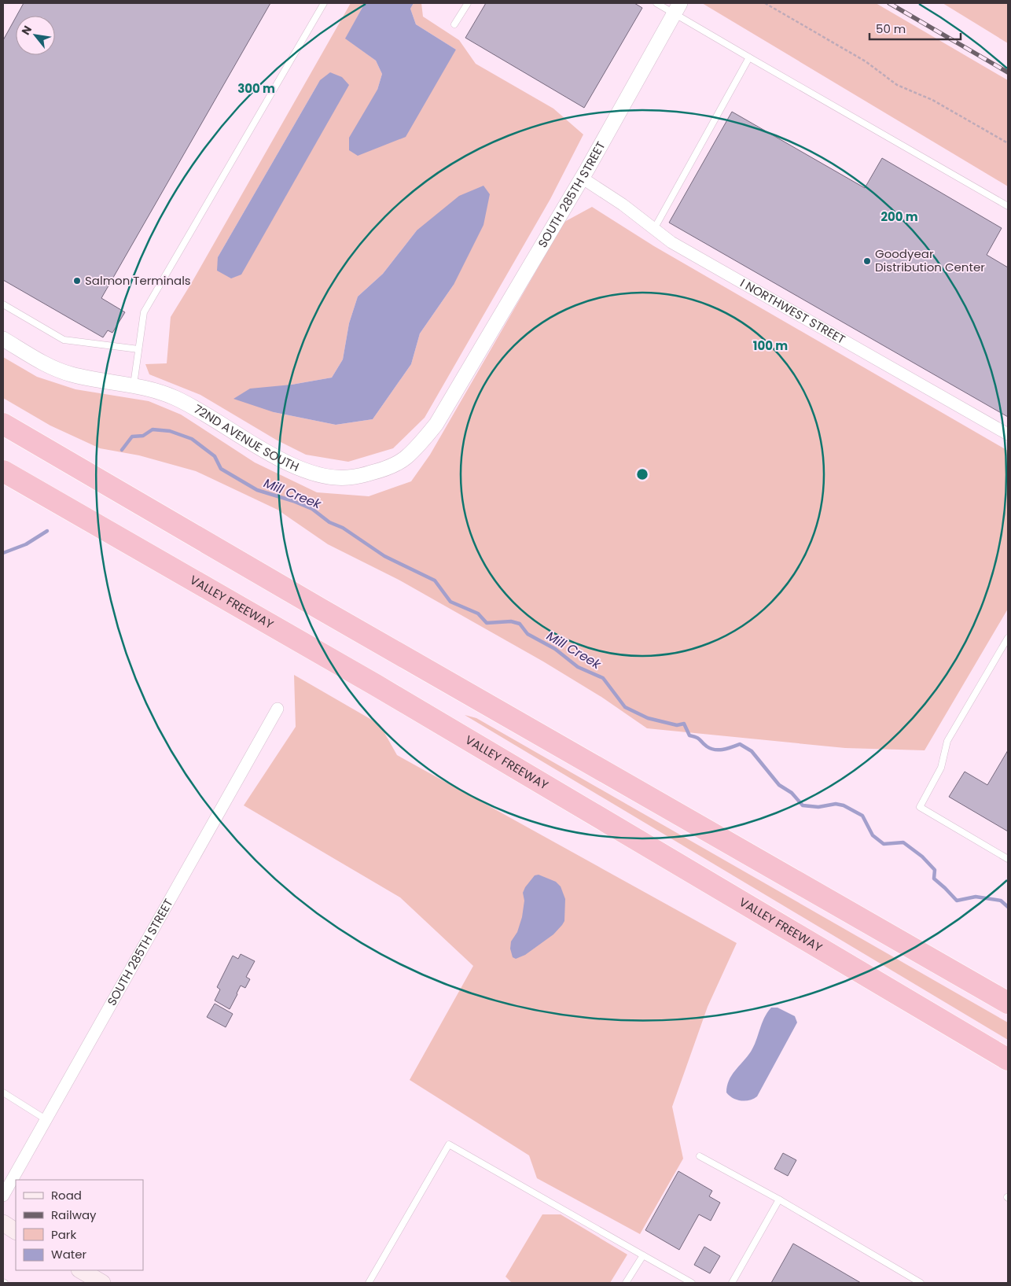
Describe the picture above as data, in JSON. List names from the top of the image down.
{
  "streets": {
    "highway": ["VALLEY FREEWAY"],
    "street": ["SOUTH 285TH STREET", "I NORTHWEST STREET", "72ND AVENUE SOUTH"]
  },
  "crossings": [
    ["SOUTH 285TH STREET", "I NORTHWEST STREET"],
    ["SOUTH 285TH STREET", "72ND AVENUE SOUTH"]
  ],
  "water": ["Mill Creek"],
  "places": ["Goodyear Distribution Center", "Salmon Terminals"],
  "legend": [
    "Road",
    "Railway",
    "Park",
    "Water"
  ],
  "scale_bar": "50 m",
  "north": "top left",
  "rings": ["300 m", "200 m", "100 m"]
}
